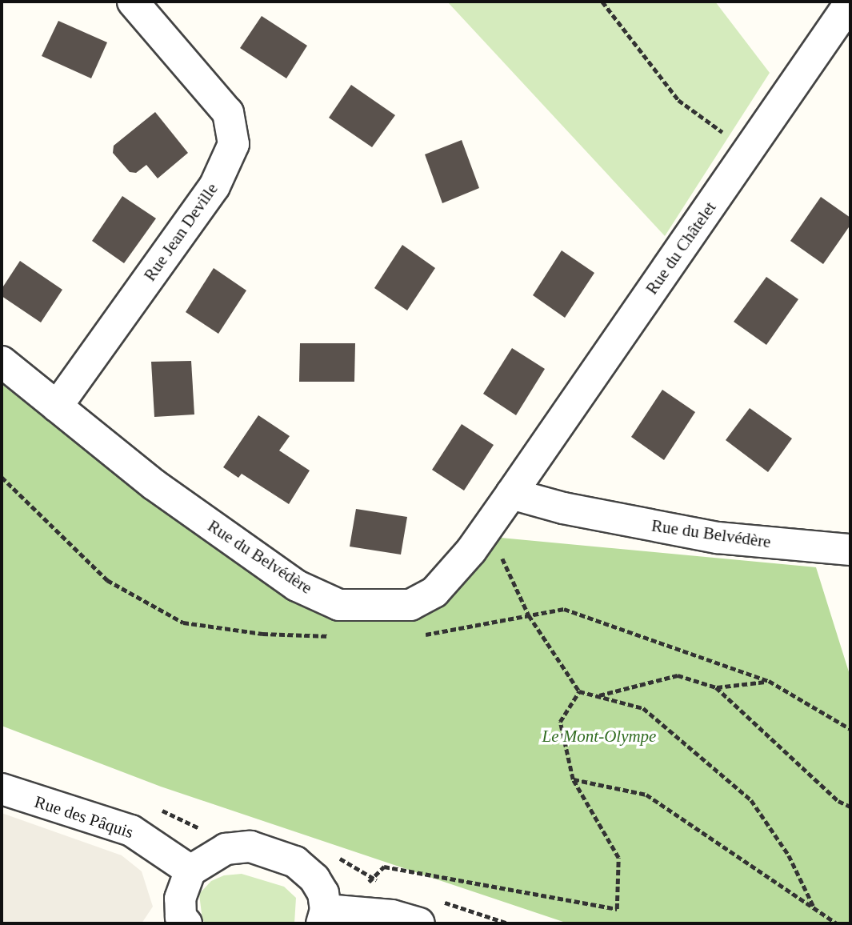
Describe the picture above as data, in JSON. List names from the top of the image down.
{
  "streets": {
    "street": [
      "Rue Jean Deville",
      "Rue du Châtelet",
      "Rue du Belvédère",
      "Rue des Pâquis"
    ]
  },
  "crossings": [
    ["Rue Jean Deville", "Rue du Belvédère"],
    ["Rue du Châtelet", "Rue du Belvédère"]
  ],
  "parks": ["Le Mont-Olympe"]
}
